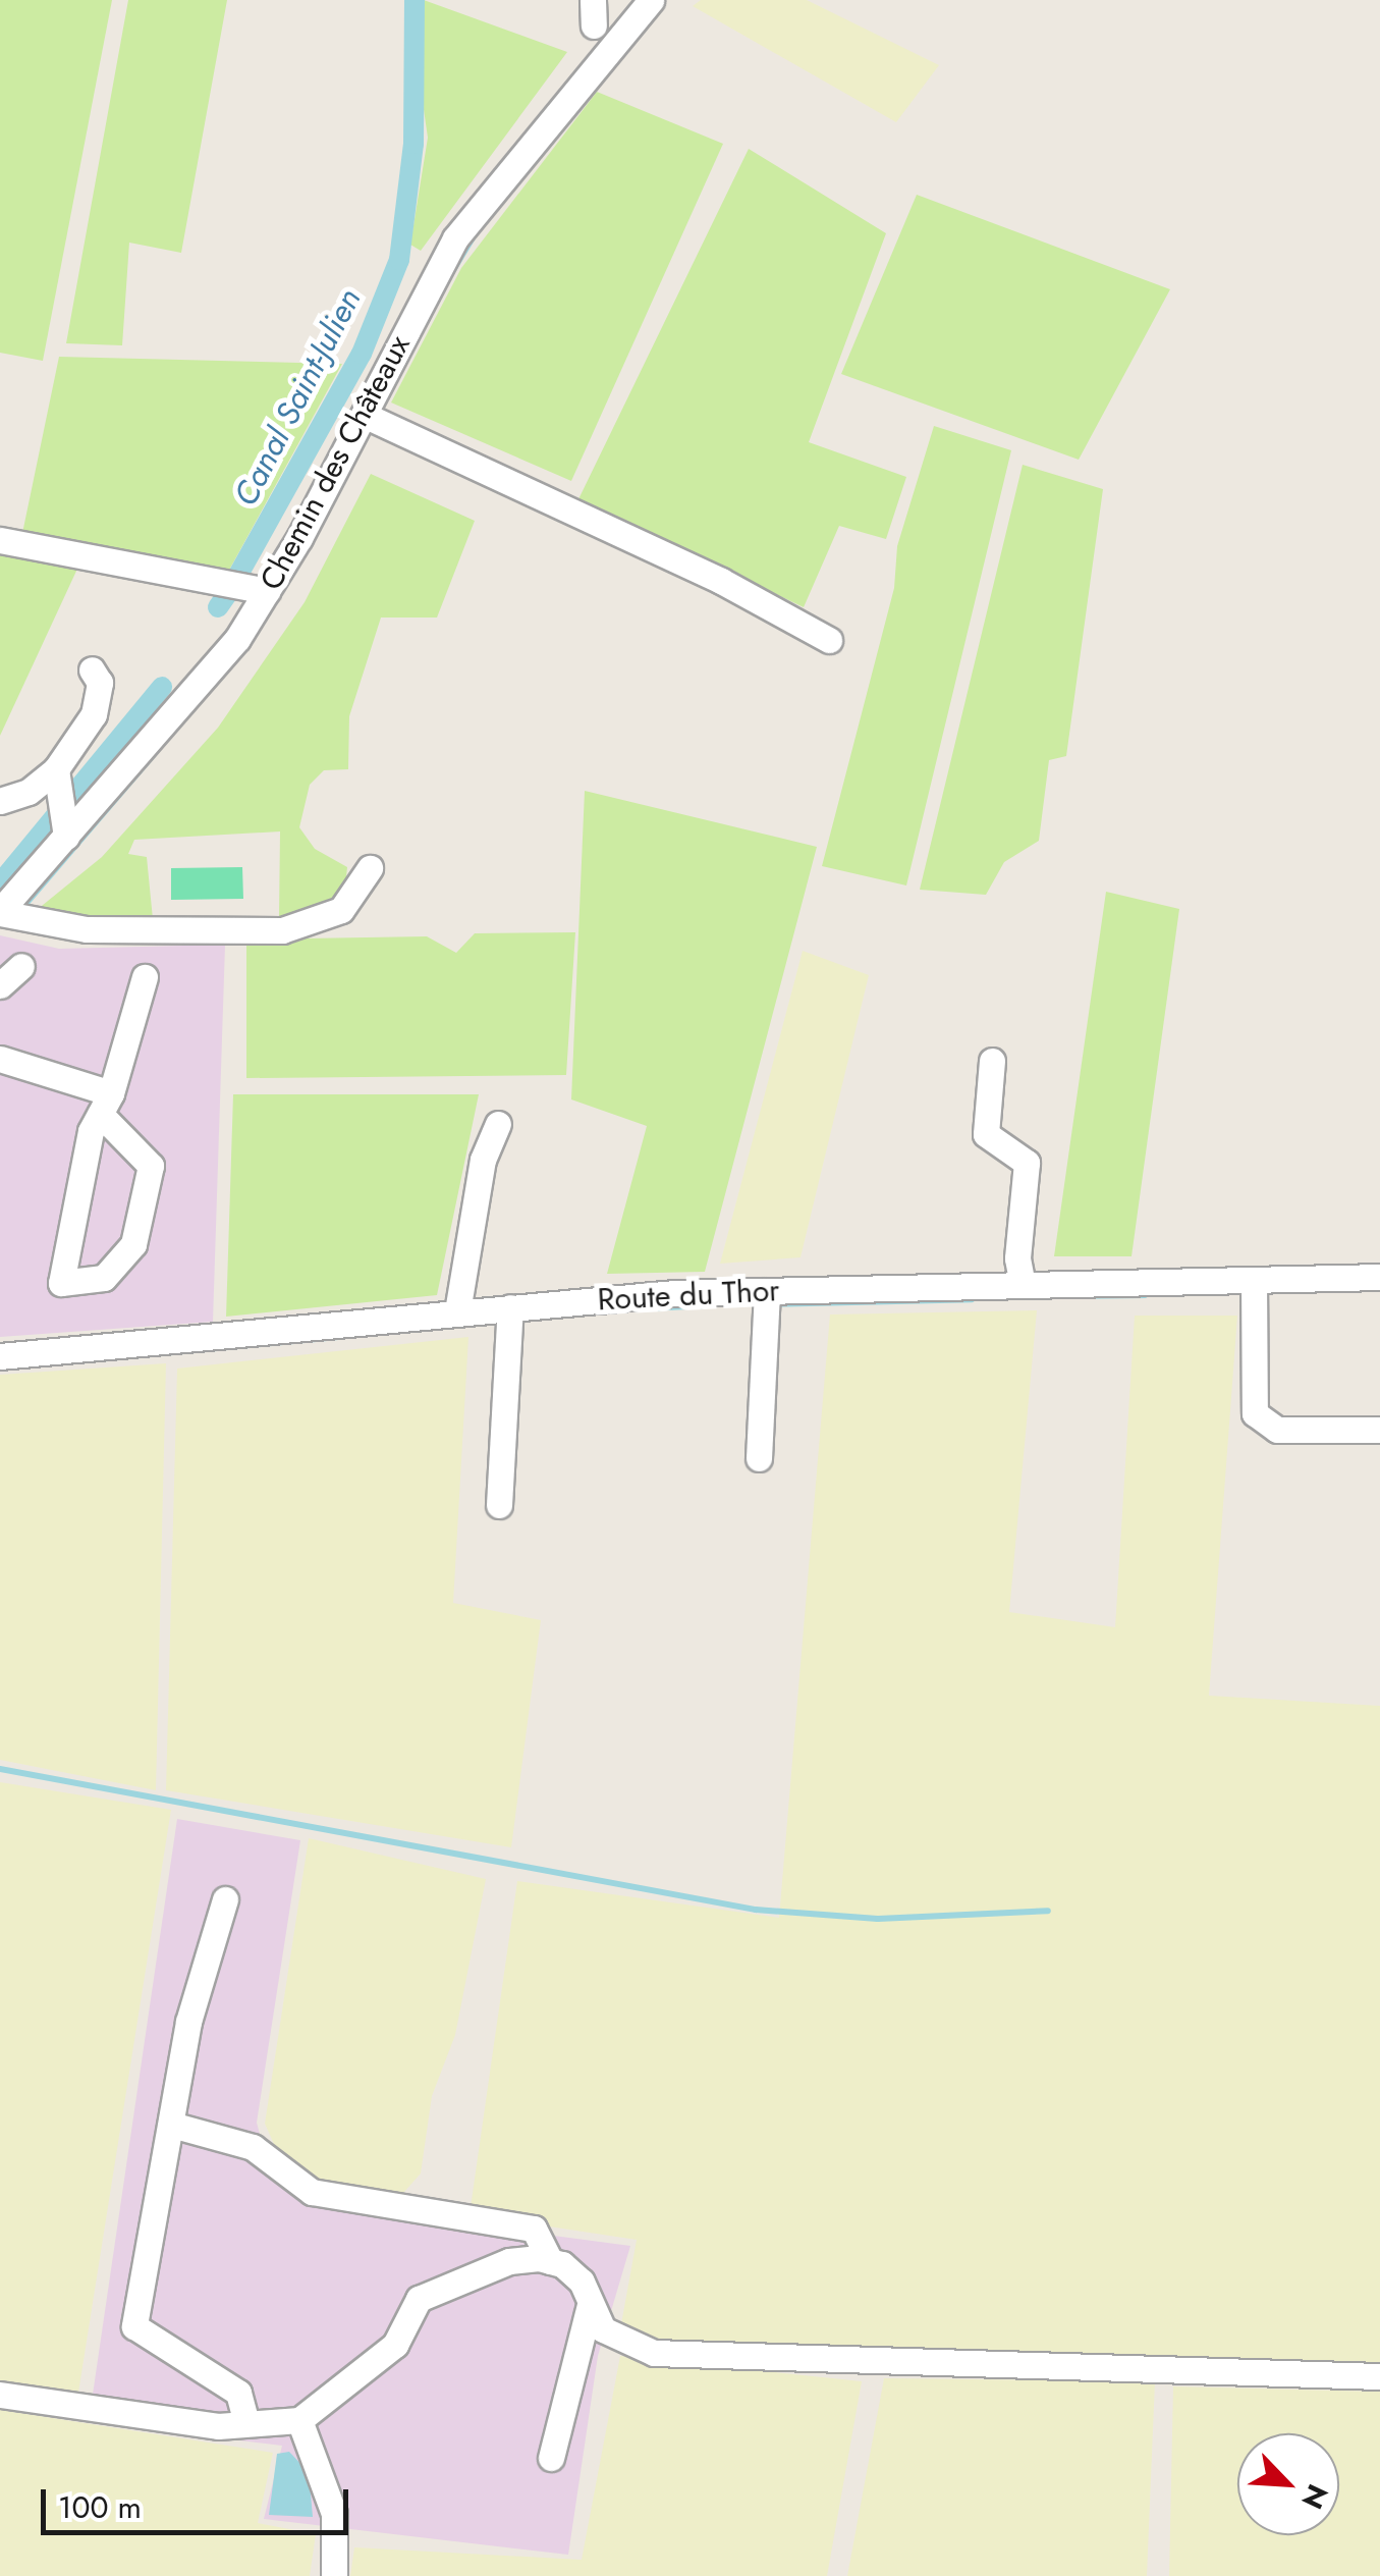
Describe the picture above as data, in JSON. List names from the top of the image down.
{
  "streets": {
    "street": ["Chemin des Châteaux", "Route du Thor"]
  },
  "water": ["Canal Saint-Julien"],
  "scale_bar": "100 m",
  "north": "bottom right"
}
